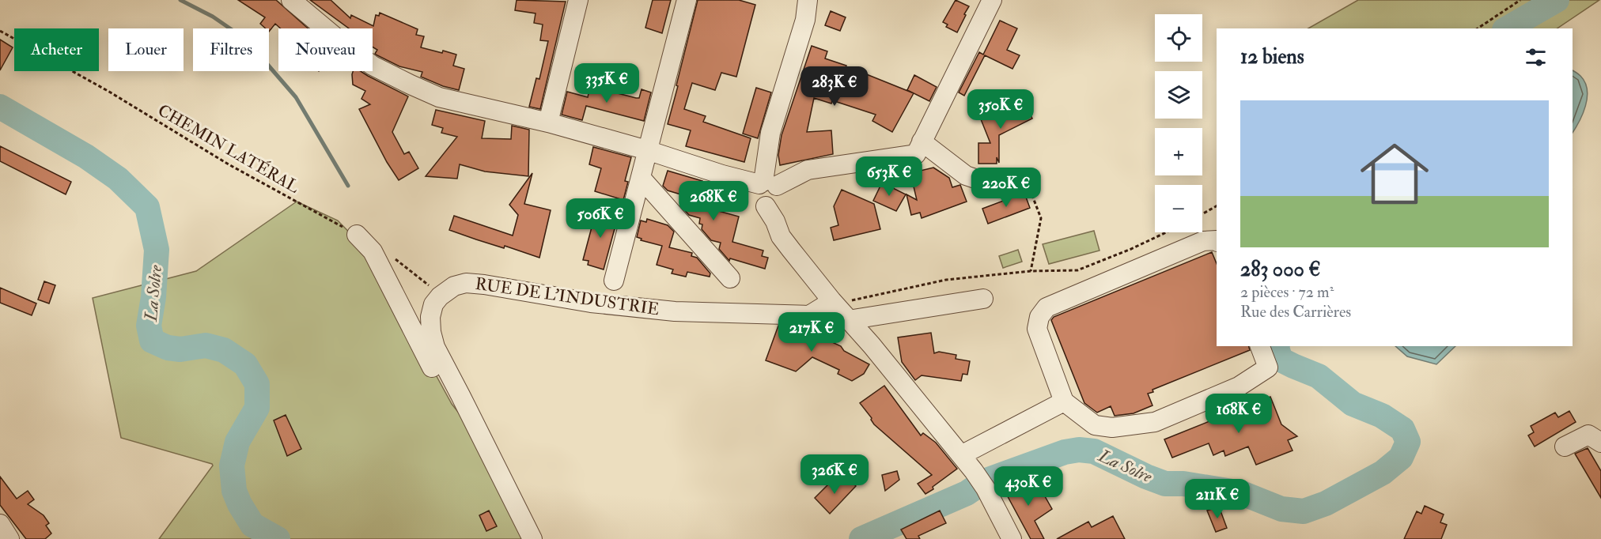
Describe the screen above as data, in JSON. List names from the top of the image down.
{
  "streets": {
    "street": ["RUE DE L'INDUSTRIE"],
    "path": ["CHEMIN LATÉRAL"]
  },
  "water": ["La Solre"],
  "page": {
    "map_buttons": ["+", "−"],
    "chip": [
      "Acheter",
      "Louer",
      "Filtres",
      "Nouveau"
    ],
    "heading": "12 biens",
    "price": [
      "335K €",
      "283K €",
      "350K €",
      "653K €",
      "220K €",
      "268K €",
      "506K €",
      "217K €",
      "168K €",
      "326K €",
      "430K €",
      "211K €"
    ],
    "list": [
      {
        "name": "283 000 €",
        "note": "2 pièces · 72 m² · Rue des Carrières"
      }
    ]
  }
}
